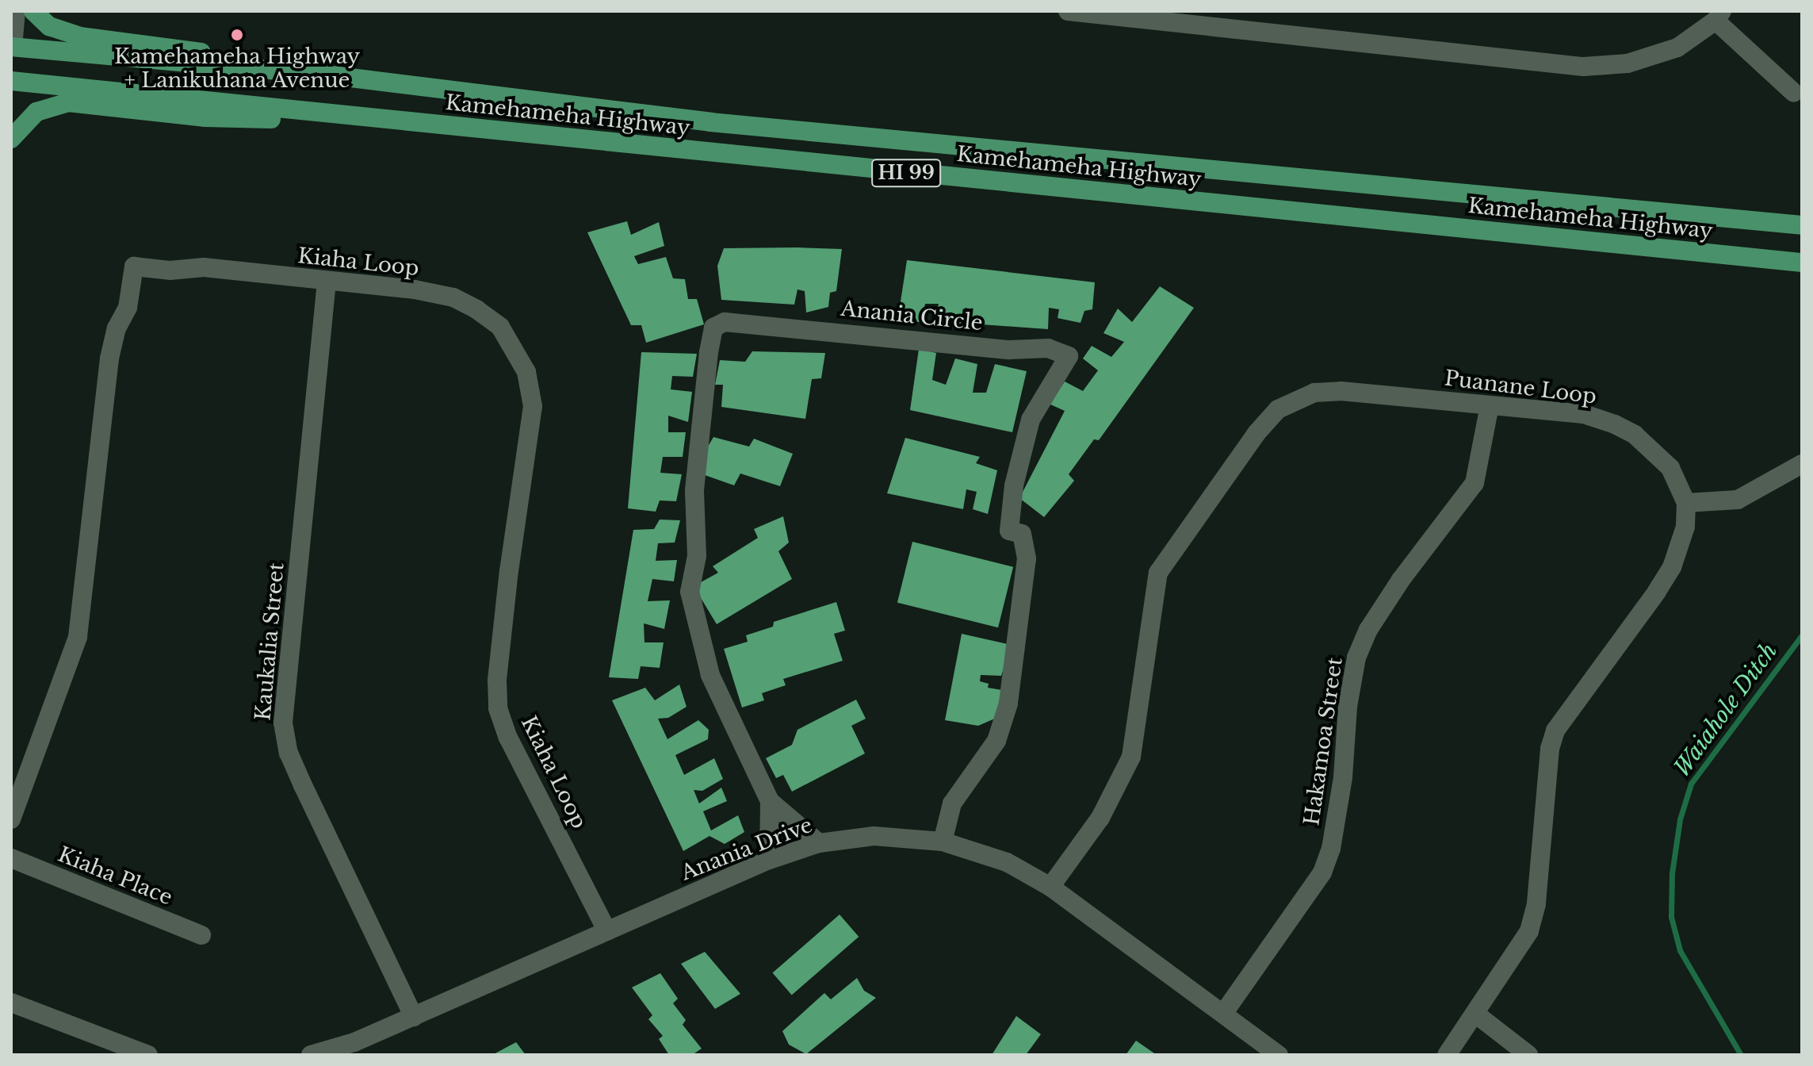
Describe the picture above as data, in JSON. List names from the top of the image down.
{
  "streets": {
    "main road": ["Kamehameha Highway", "HI 99"],
    "street": [
      "Kiaha Loop",
      "Anania Circle",
      "Puanane Loop",
      "Kaukalia Street",
      "Hakamoa Street",
      "Anania Drive",
      "Kiaha Place"
    ]
  },
  "crossings": [
    ["Kiaha Loop", "Kaukalia Street"],
    ["Kiaha Loop", "Anania Drive"],
    ["Anania Circle", "Anania Drive"],
    ["Puanane Loop", "Hakamoa Street"],
    ["Puanane Loop", "Anania Drive"],
    ["Kaukalia Street", "Anania Drive"],
    ["Hakamoa Street", "Anania Drive"]
  ],
  "water": ["Waiahole Ditch"],
  "places": ["Kamehameha Highway + Lanikuhana Avenue"]
}
